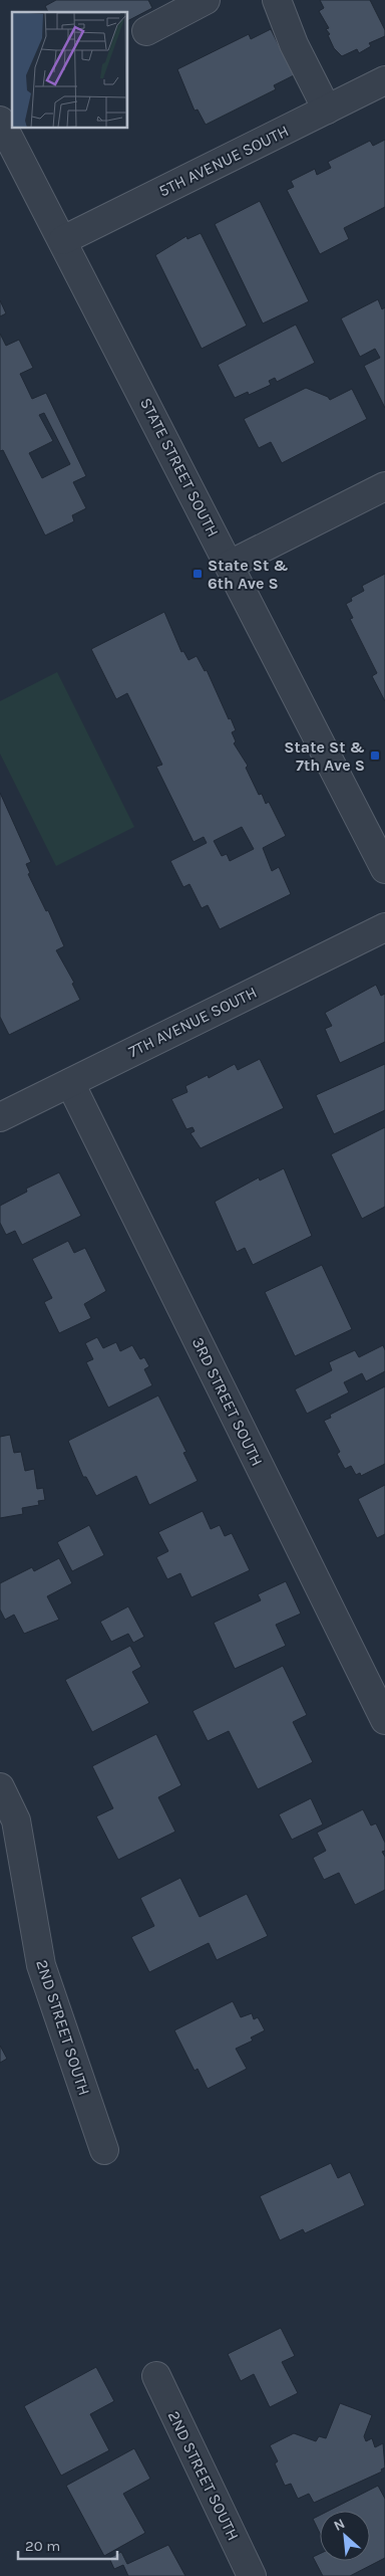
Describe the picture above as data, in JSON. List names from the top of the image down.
{
  "streets": {
    "street": [
      "5TH AVENUE SOUTH",
      "STATE STREET SOUTH",
      "7TH AVENUE SOUTH",
      "3RD STREET SOUTH",
      "2ND STREET SOUTH"
    ]
  },
  "crossings": [
    ["5TH AVENUE SOUTH", "STATE STREET SOUTH"],
    ["7TH AVENUE SOUTH", "3RD STREET SOUTH"]
  ],
  "places": {
    "transit": ["State St & 6th Ave S", "State St & 7th Ave S"]
  },
  "scale_bar": "20 m",
  "north": "top left"
}
